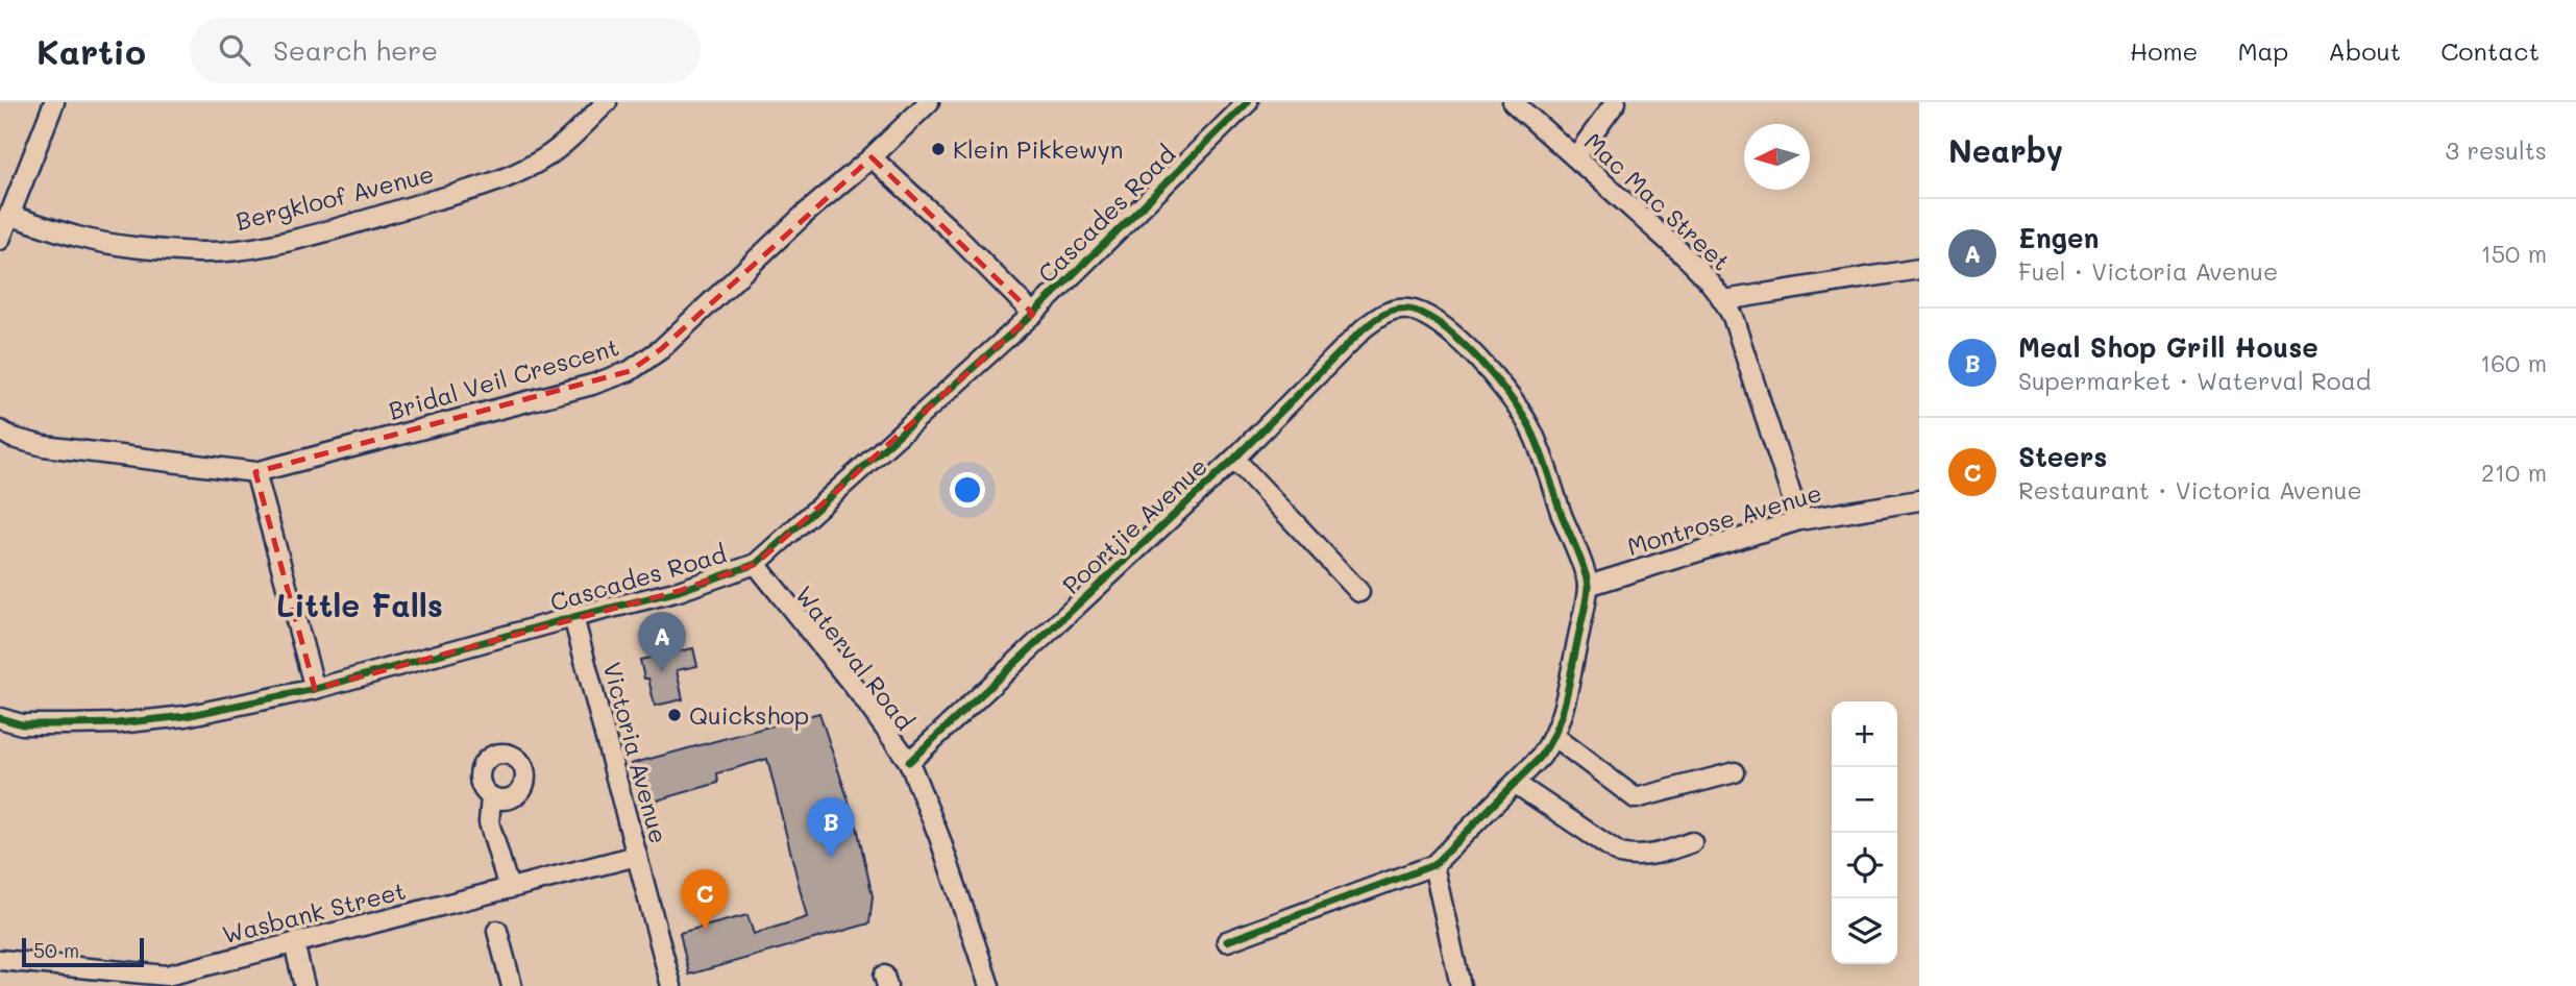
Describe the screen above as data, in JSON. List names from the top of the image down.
{
  "streets": {
    "street": [
      "Bergkloof Avenue",
      "Mac Mac Street",
      "Cascades Road",
      "Bridal Veil Crescent",
      "Montrose Avenue",
      "Poortjie Avenue",
      "Waterval Road",
      "Victoria Avenue",
      "Wasbank Street"
    ]
  },
  "crossings": [
    ["Mac Mac Street", "Montrose Avenue"],
    ["Cascades Road", "Waterval Road"],
    ["Cascades Road", "Victoria Avenue"],
    ["Montrose Avenue", "Poortjie Avenue"],
    ["Poortjie Avenue", "Waterval Road"],
    ["Victoria Avenue", "Wasbank Street"]
  ],
  "districts": ["Little Falls"],
  "places": ["Klein Pikkewyn", "Quickshop"],
  "scale_bar": "50 m",
  "north": "left",
  "page": {
    "header": "Kartio",
    "search": "Search here",
    "nav": [
      "Home",
      "Map",
      "About",
      "Contact"
    ],
    "heading": ["Nearby", "3 results"],
    "list": [
      {
        "mark": "A",
        "name": "Engen",
        "note": "Fuel · Victoria Avenue",
        "value": "150 m"
      },
      {
        "mark": "B",
        "name": "Meal Shop Grill House",
        "note": "Supermarket · Waterval Road",
        "value": "160 m"
      },
      {
        "mark": "C",
        "name": "Steers",
        "note": "Restaurant · Victoria Avenue",
        "value": "210 m"
      }
    ],
    "pins": ["A", "B", "C"],
    "map_buttons": ["+", "−"],
    "scale": "50 m"
  }
}
